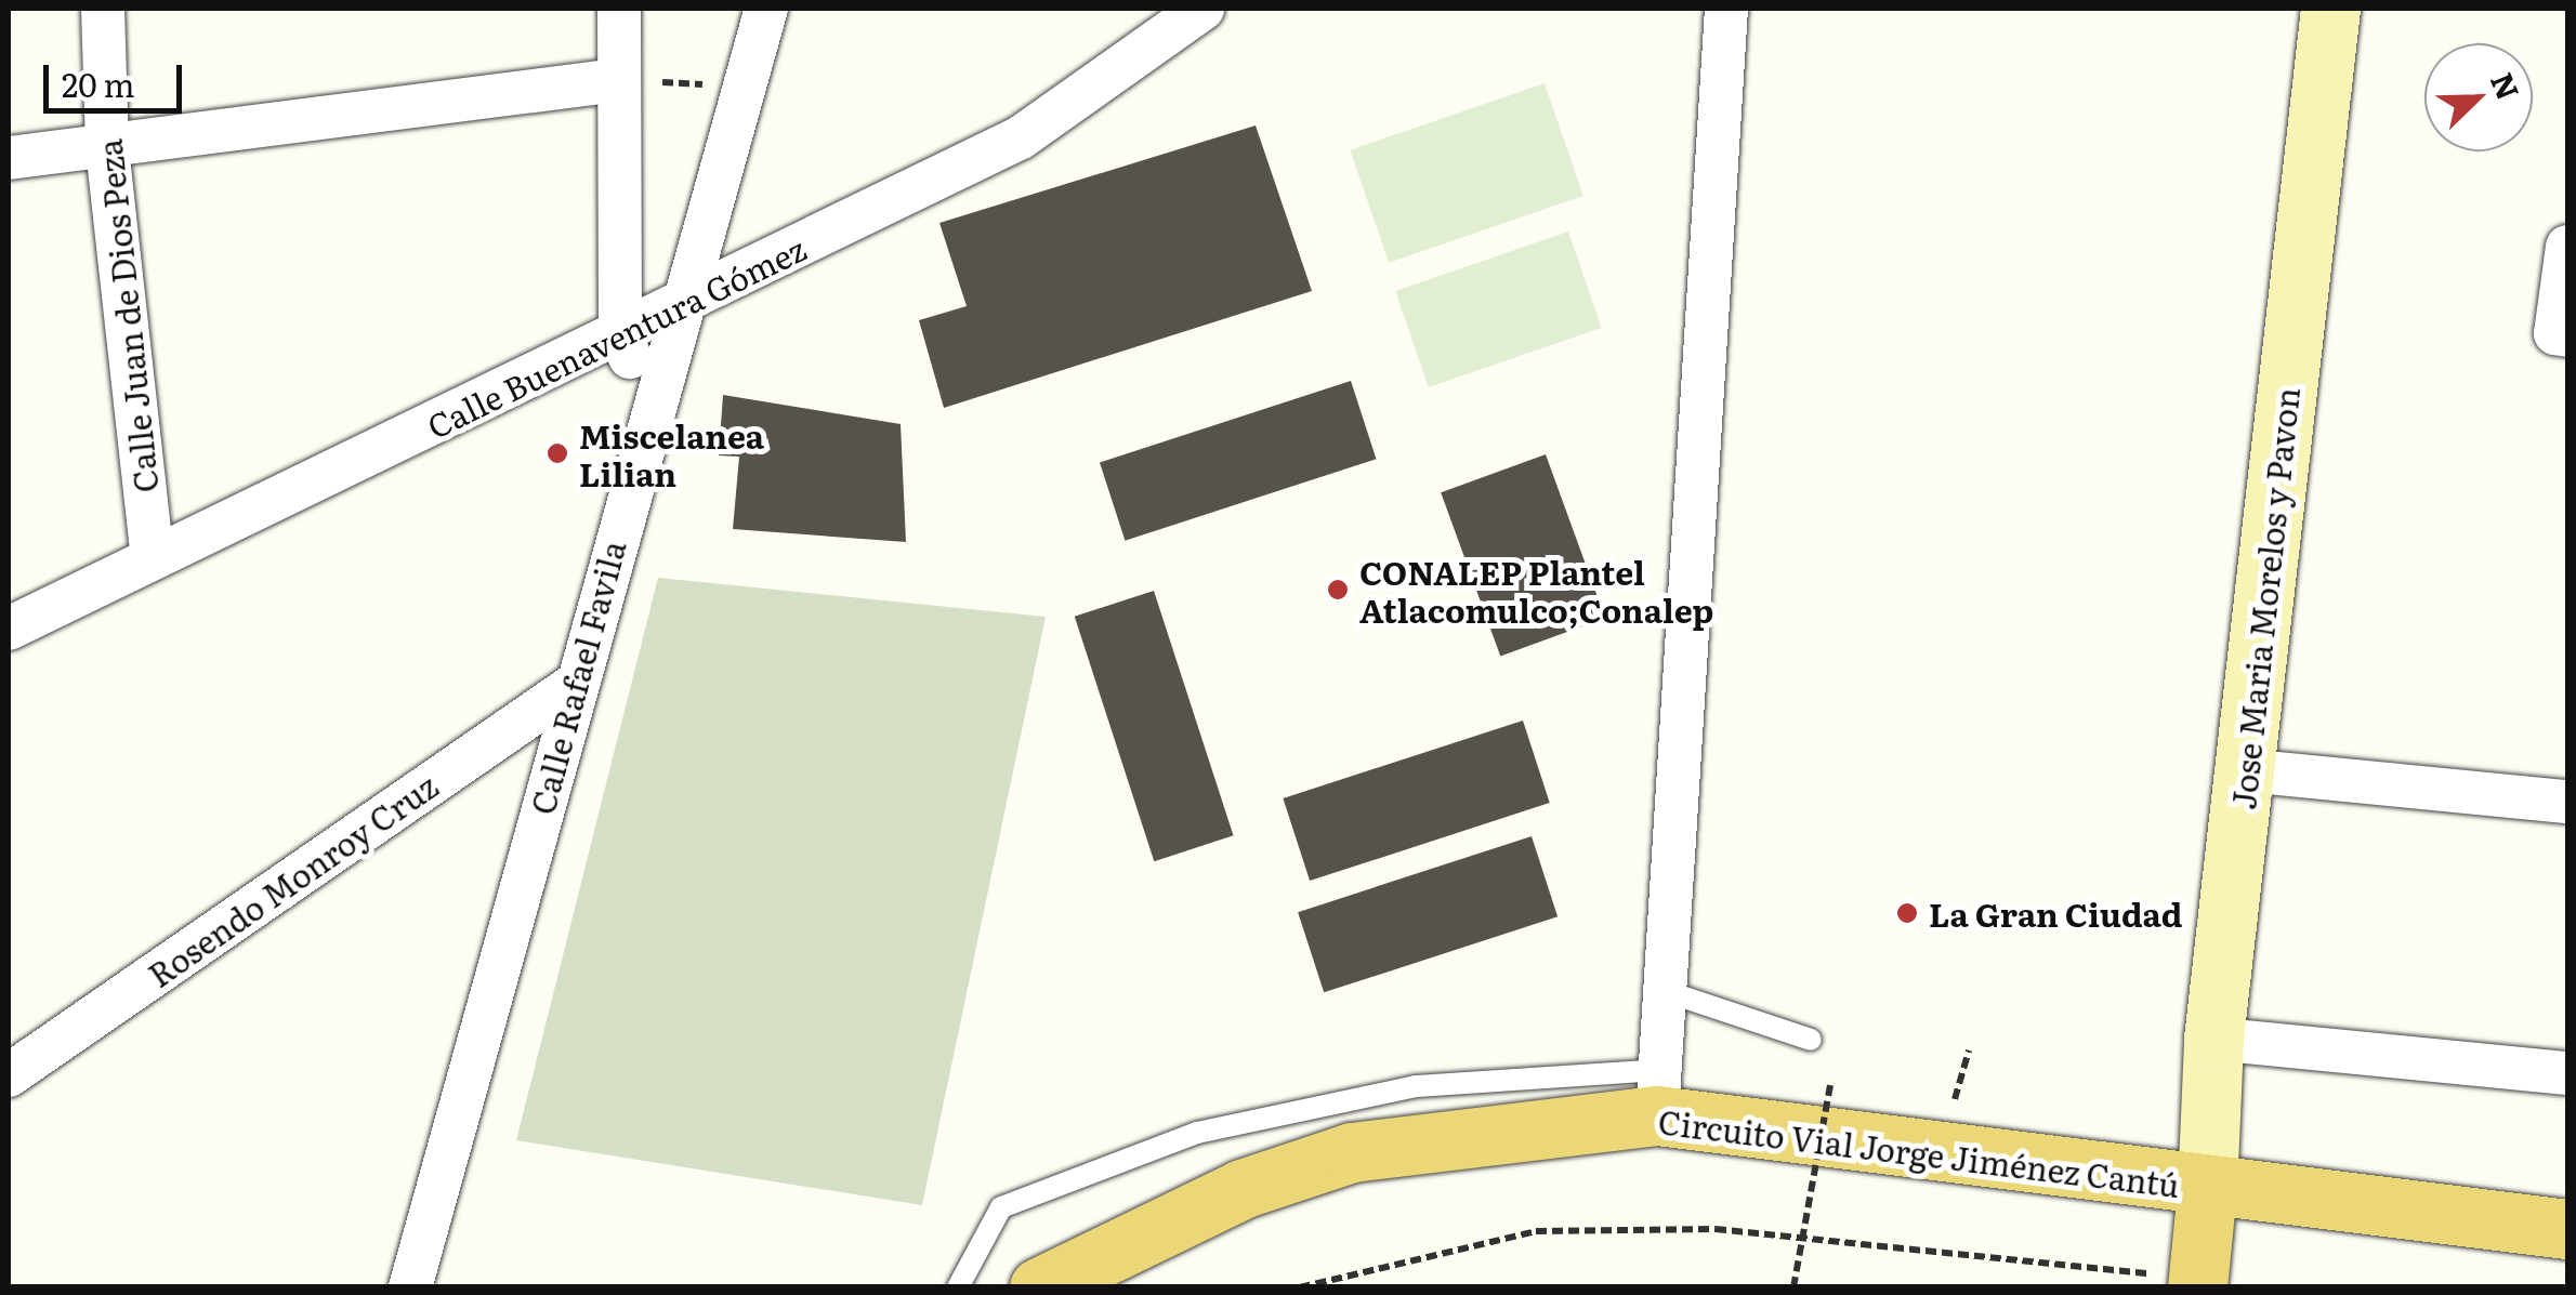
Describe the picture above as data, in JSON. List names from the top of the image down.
{
  "streets": {
    "main road": ["Circuito Vial Jorge Jiménez Cantú"],
    "street": [
      "Calle Juan de Dios Peza",
      "Calle Buenaventura Gómez",
      "Jose Maria Morelos y Pavon",
      "Calle Rafael Favila",
      "Rosendo Monroy Cruz"
    ]
  },
  "crossings": [
    ["Calle Juan de Dios Peza", "Calle Buenaventura Gómez"],
    ["Calle Buenaventura Gómez", "Calle Rafael Favila"],
    ["Jose Maria Morelos y Pavon", "Circuito Vial Jorge Jiménez Cantú"],
    ["Calle Rafael Favila", "Rosendo Monroy Cruz"]
  ],
  "places": ["Miscelanea Lilian", "CONALEP Plantel Atlacomulco;Conalep", "La Gran Ciudad"],
  "scale_bar": "20 m",
  "north": "top right"
}
